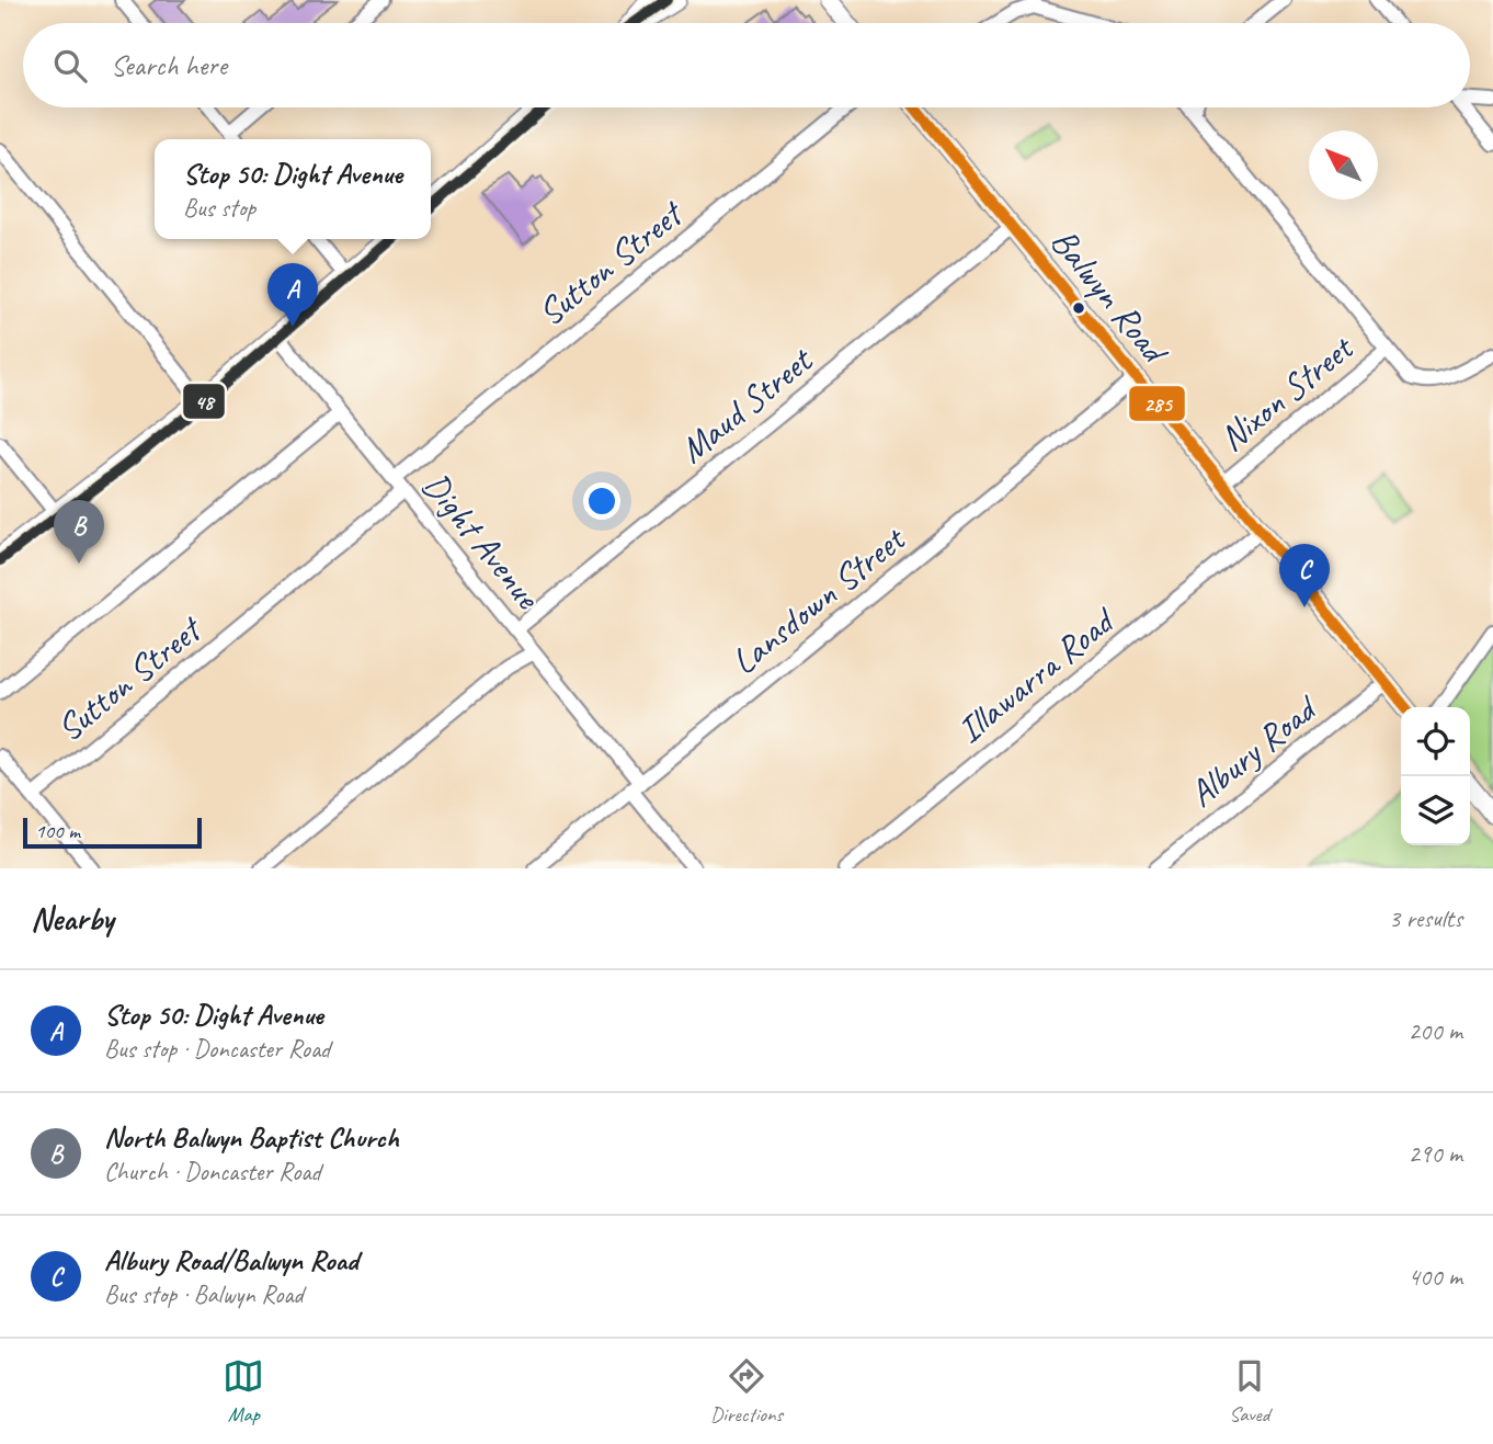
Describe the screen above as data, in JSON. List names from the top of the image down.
{
  "streets": {
    "main road": ["Balwyn Road"],
    "street": [
      "Sutton Street",
      "Nixon Street",
      "Maud Street",
      "Dight Avenue",
      "Lansdown Street",
      "Illawarra Road",
      "Albury Road"
    ]
  },
  "crossings": [
    ["Sutton Street", "Dight Avenue"],
    ["Balwyn Road", "Nixon Street"],
    ["Balwyn Road", "Maud Street"],
    ["Balwyn Road", "Lansdown Street"],
    ["Balwyn Road", "Illawarra Road"],
    ["Balwyn Road", "Albury Road"],
    ["Maud Street", "Dight Avenue"],
    ["Dight Avenue", "Lansdown Street"]
  ],
  "lines": ["transit line 48", "transit line 285"],
  "scale_bar": "100 m",
  "north": "top left",
  "page": {
    "search": "Search here",
    "popup": ["Stop 50: Dight Avenue", "Bus stop"],
    "pins": ["A", "B", "C"],
    "scale": "100 m",
    "heading": ["Nearby", "3 results"],
    "list": [
      {
        "mark": "A",
        "name": "Stop 50: Dight Avenue",
        "note": "Bus stop · Doncaster Road",
        "value": "200 m"
      },
      {
        "mark": "B",
        "name": "North Balwyn Baptist Church",
        "note": "Church · Doncaster Road",
        "value": "290 m"
      },
      {
        "mark": "C",
        "name": "Albury Road/Balwyn Road",
        "note": "Bus stop · Balwyn Road",
        "value": "400 m"
      }
    ],
    "nav": ["Map", "Directions", "Saved"]
  }
}
